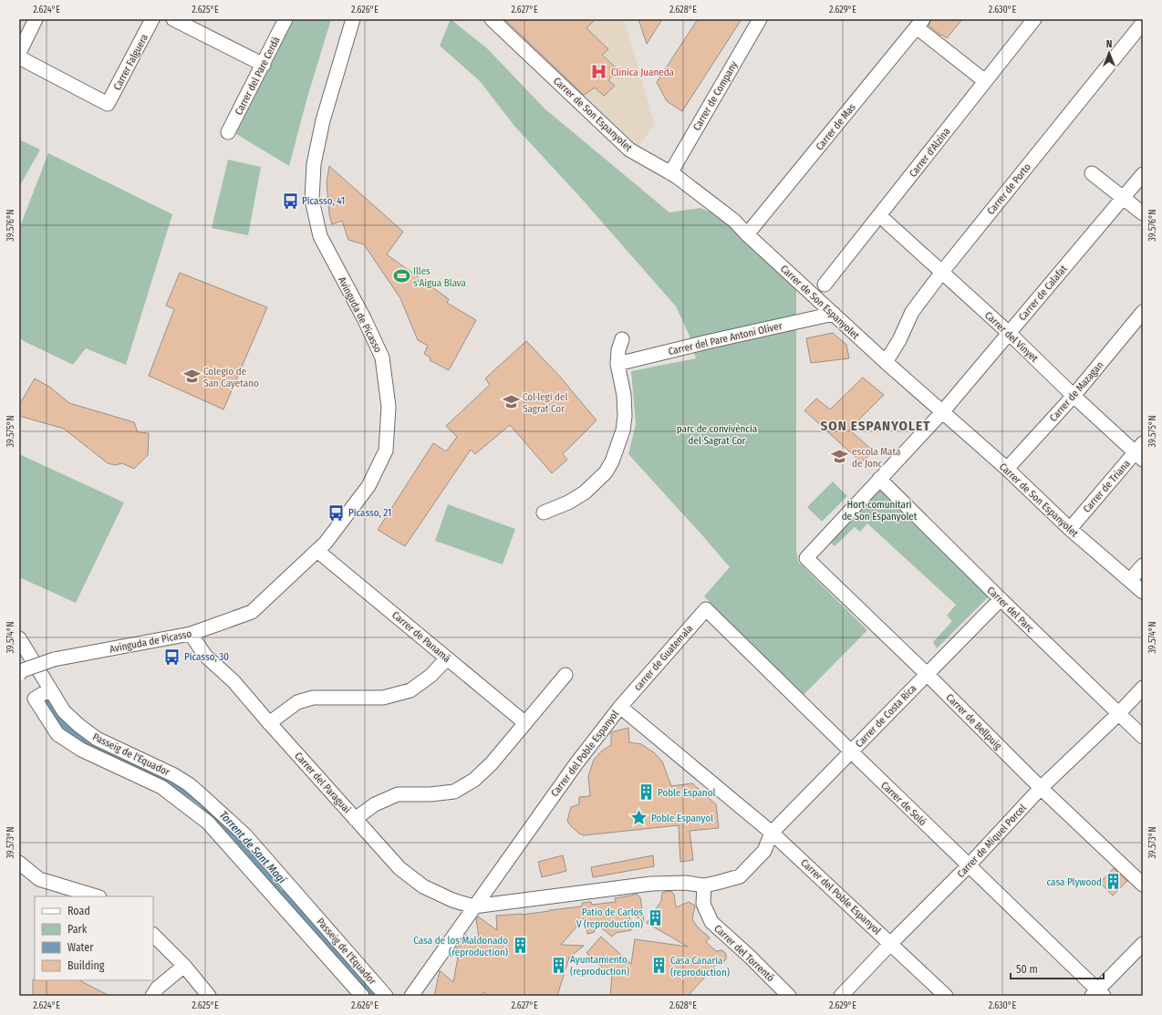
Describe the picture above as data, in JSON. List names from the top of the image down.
{
  "streets": {
    "street": [
      "Carrer Falguera",
      "Carrer del Pare Cerdà",
      "Carrer de Company",
      "Carrer de Son Espanyolet",
      "Carrer de Mas",
      "Carrer d'Alzina",
      "Carrer de Porto",
      "Carrer de Calafat",
      "Avinguda de Picasso",
      "Carrer del Vinyet",
      "Carrer del Pare Antoni Oliver",
      "Carrer de Mazagan",
      "Carrer de Triana",
      "Carrer del Parc",
      "Carrer de Panamà",
      "carrer de Guatemala",
      "Carrer de Costa Rica",
      "Carrer de Bellpuig",
      "Carrer del Poble Espanyol",
      "Passeig de l'Equador",
      "Carrer del Paraguai",
      "Carrer de Soló",
      "Carrer de Miquel Porcel",
      "Carrer del Torrentó"
    ]
  },
  "crossings": [
    ["Carrer de Company", "Carrer de Son Espanyolet"],
    ["Carrer de Son Espanyolet", "Carrer de Mas"],
    ["Carrer de Son Espanyolet", "Carrer de Porto"],
    ["Carrer de Son Espanyolet", "Carrer de Calafat"],
    ["Carrer de Son Espanyolet", "Carrer del Pare Antoni Oliver"],
    ["Carrer de Son Espanyolet", "Carrer de Mazagan"],
    ["Carrer de Son Espanyolet", "Carrer de Triana"],
    ["Carrer d'Alzina", "Carrer del Vinyet"],
    ["Carrer de Porto", "Carrer del Vinyet"],
    ["Carrer de Calafat", "Carrer del Vinyet"],
    ["Carrer de Calafat", "Carrer del Parc"],
    ["Carrer de Calafat", "Carrer de Bellpuig"],
    ["Avinguda de Picasso", "Carrer de Panamà"],
    ["Avinguda de Picasso", "Carrer del Paraguai"],
    ["Carrer del Vinyet", "Carrer de Mazagan"],
    ["Carrer del Vinyet", "Carrer de Triana"],
    ["Carrer del Parc", "Carrer de Costa Rica"],
    ["Carrer del Parc", "Carrer de Miquel Porcel"],
    ["carrer de Guatemala", "Carrer del Poble Espanyol"],
    ["carrer de Guatemala", "Carrer de Soló"],
    ["Carrer de Costa Rica", "Carrer de Bellpuig"],
    ["Carrer de Costa Rica", "Carrer del Poble Espanyol"],
    ["Carrer de Costa Rica", "Carrer de Soló"],
    ["Carrer de Bellpuig", "Carrer de Miquel Porcel"],
    ["Carrer del Poble Espanyol", "Carrer del Paraguai"],
    ["Carrer del Poble Espanyol", "Carrer de Miquel Porcel"],
    ["Carrer de Soló", "Carrer de Miquel Porcel"]
  ],
  "districts": ["SON ESPANYOLET"],
  "water": ["Torrent de Sant Magí"],
  "parks": ["parc de convivència del Sagrat Cor", "Hort comunitari de Son Espanyolet"],
  "places": {
    "hospital": ["Clínica Juaneda"],
    "bus stop": ["Picasso, 41", "Picasso, 21", "Picasso, 30"],
    "sports": ["Illes s'Aigua Blava"],
    "school or university": ["Colegio de San Cayetano", "Col·legi del Sagrat Cor", "escola Mata de Jonc"],
    "building": [
      "Poble Espanol",
      "casa Plywood",
      "Patio de Carlos V (reproduction)",
      "Casa de los Maldonado (reproduction)",
      "Ayuntamiento (reproduction)",
      "Casa Canaria (reproduction)"
    ],
    "place": ["Poble Espanyol"]
  },
  "legend": [
    "Road",
    "Park",
    "Water",
    "Building"
  ],
  "scale_bar": "50 m",
  "north": "top",
  "coordinates": [
    "2.624°E",
    "2.625°E",
    "2.626°E",
    "2.627°E",
    "2.628°E",
    "2.629°E",
    "2.630°E",
    "39.576°N",
    "39.575°N",
    "39.574°N",
    "39.573°N"
  ]
}
